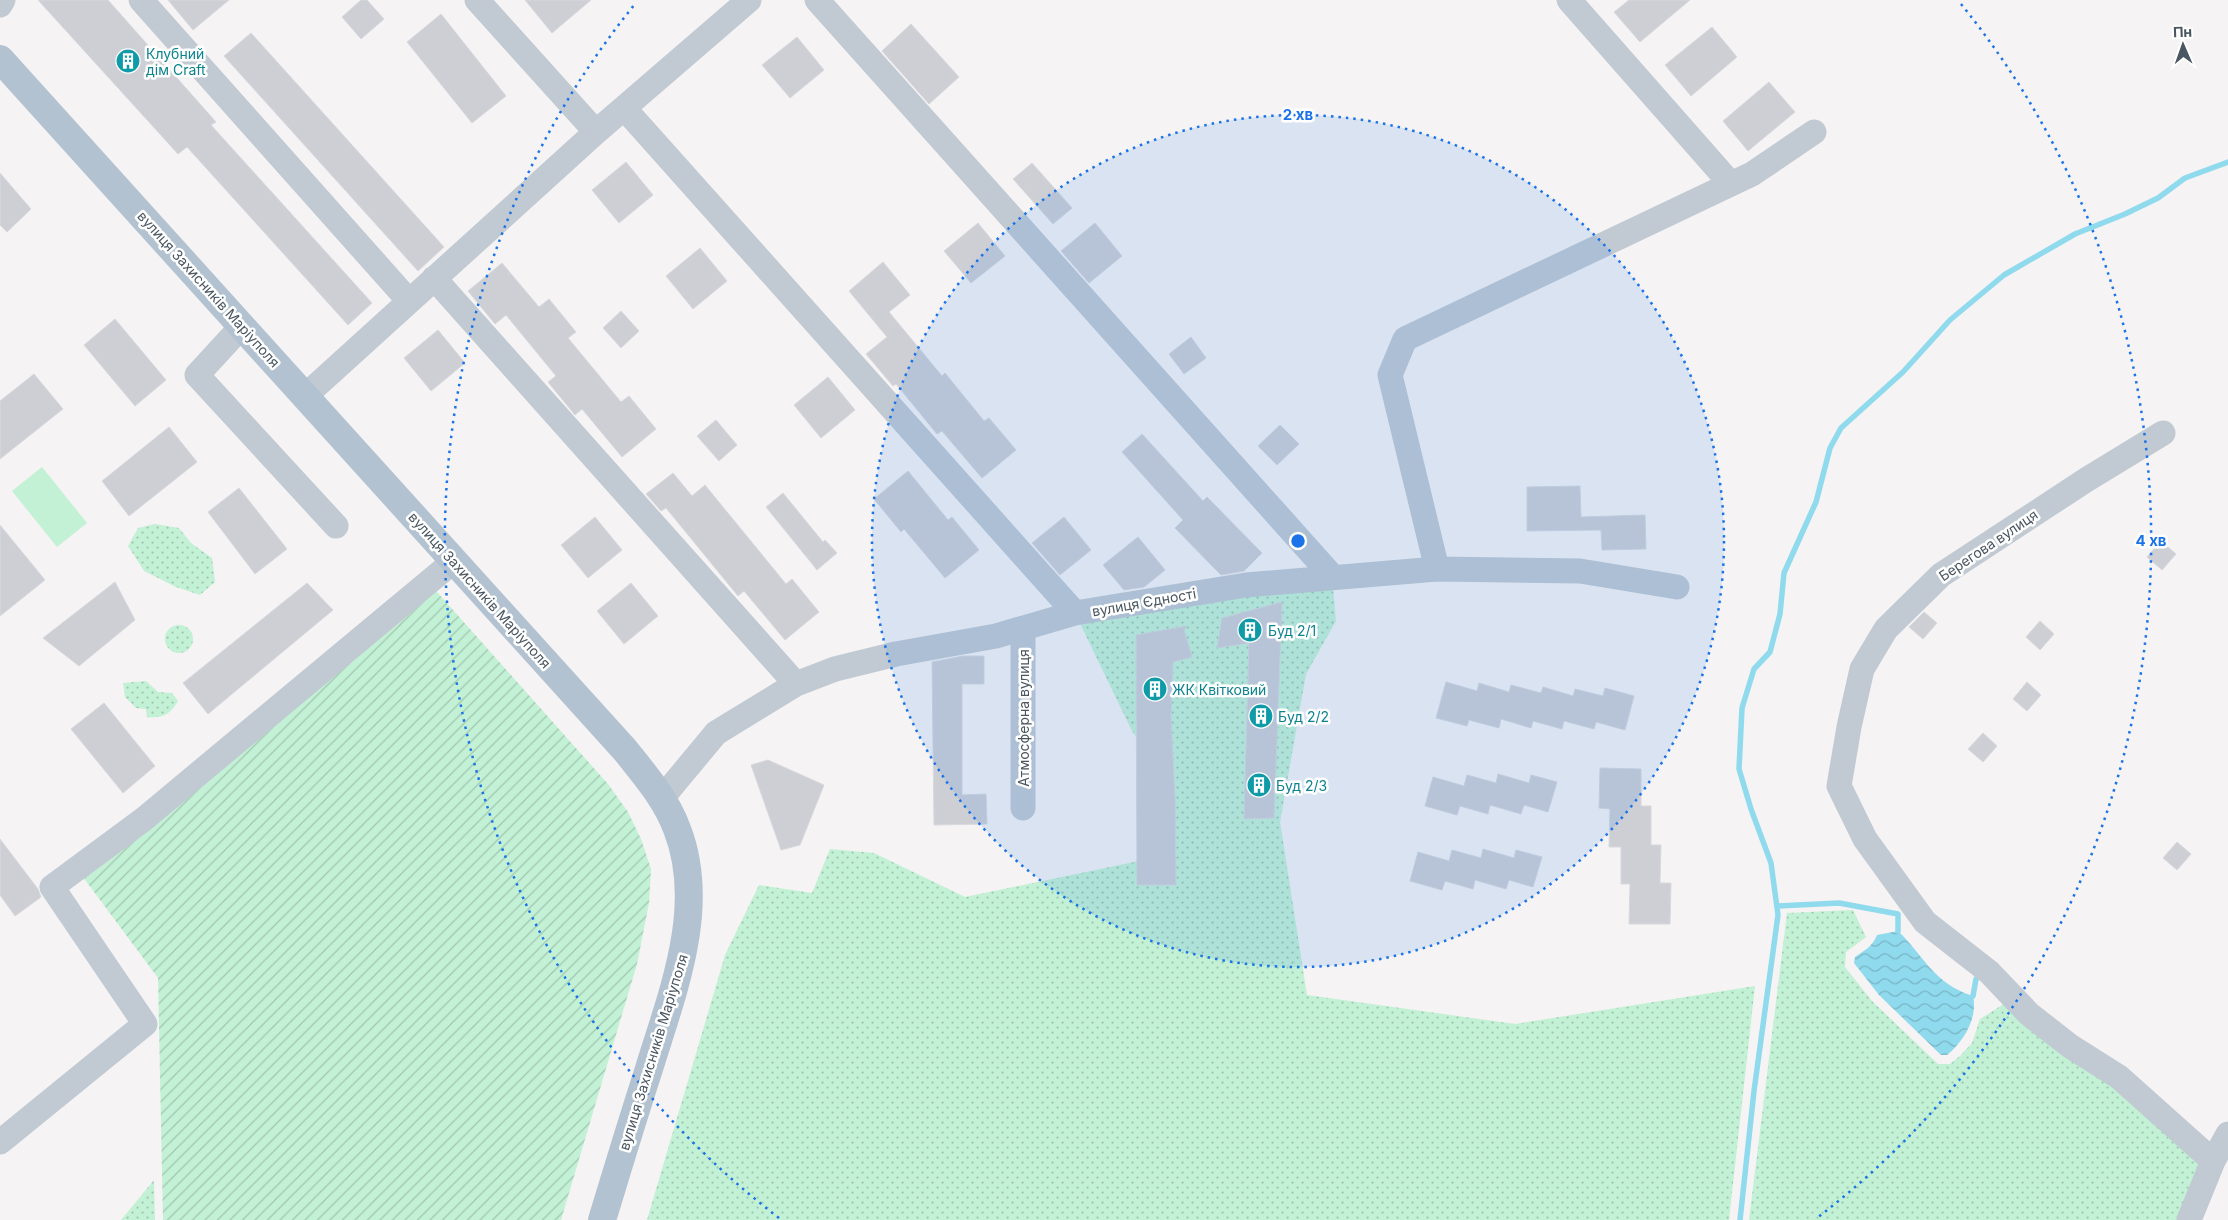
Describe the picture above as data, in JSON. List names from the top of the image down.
{
  "streets": {
    "main road": ["вулиця Захисників Маріуполя"],
    "street": ["Берегова вулиця", "вулиця Єдності", "Атмосферна вулиця"]
  },
  "crossings": [
    ["вулиця Захисників Маріуполя", "вулиця Єдності"],
    ["вулиця Єдності", "Атмосферна вулиця"]
  ],
  "places": {
    "building": [
      "Клубний дім Craft",
      "Буд 2/1",
      "ЖК Квітковий",
      "Буд 2/2",
      "Буд 2/3"
    ]
  },
  "north": "top",
  "rings": ["2 хв", "4 хв"]
}
